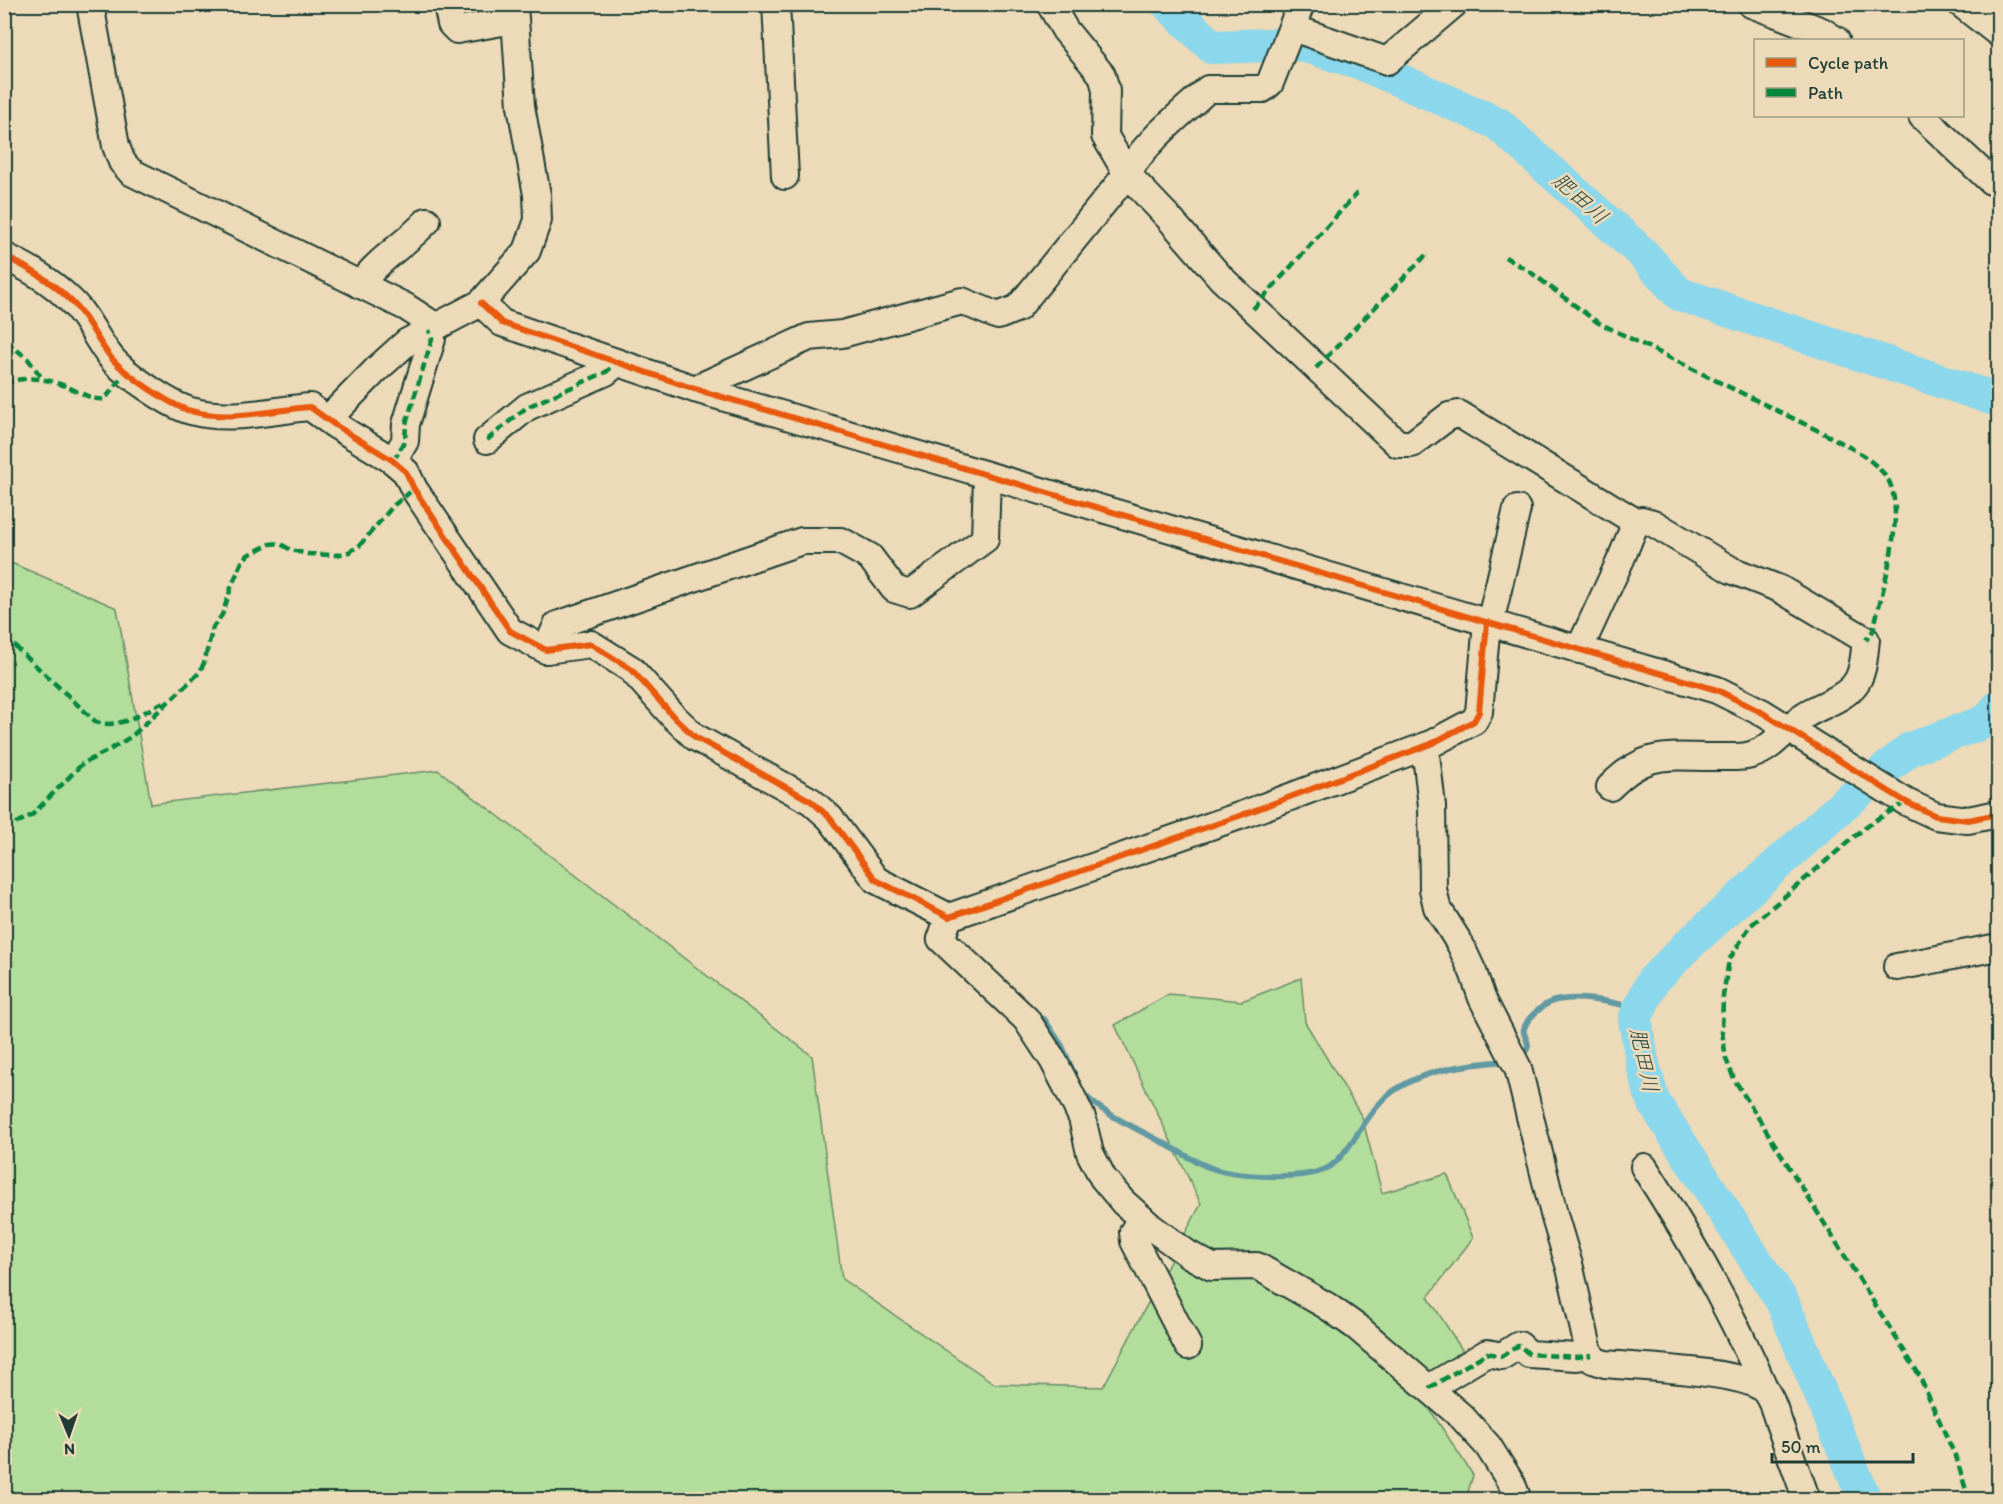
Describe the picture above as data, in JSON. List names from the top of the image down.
{
  "water": ["肥田川"],
  "legend": ["Cycle path", "Path"],
  "scale_bar": "50 m",
  "north": "bottom"
}
